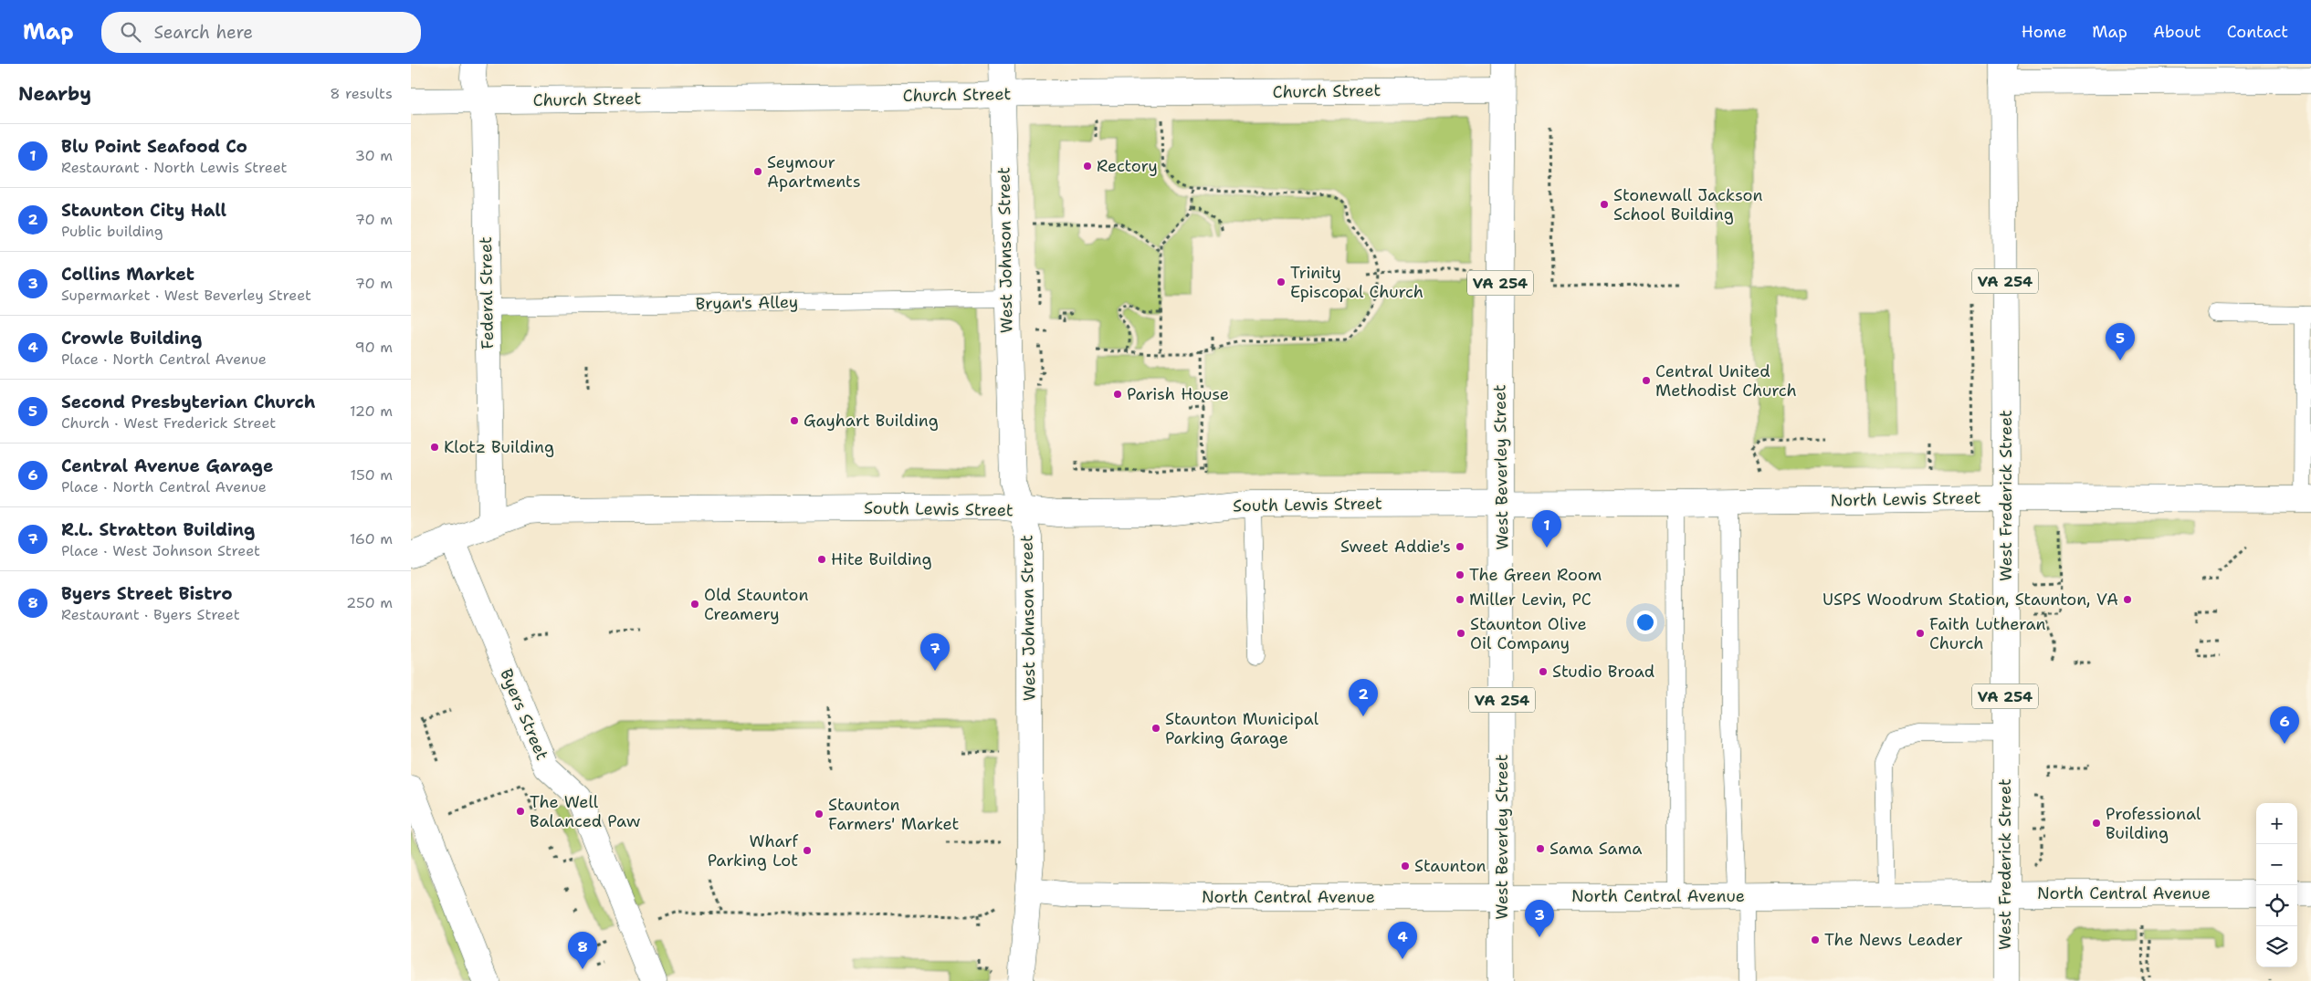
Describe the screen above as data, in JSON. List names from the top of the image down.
{
  "streets": {
    "main road": [
      "Church Street",
      "West Johnson Street",
      "VA 254",
      "Federal Street",
      "West Beverley Street",
      "West Frederick Street",
      "North Lewis Street",
      "South Lewis Street",
      "Byers Street",
      "North Central Avenue"
    ],
    "lane": ["Bryan's Alley"]
  },
  "crossings": [
    ["Church Street", "West Johnson Street"],
    ["Church Street", "Federal Street"],
    ["Church Street", "West Beverley Street"],
    ["West Johnson Street", "Bryan's Alley"],
    ["West Johnson Street", "South Lewis Street"],
    ["West Johnson Street", "North Central Avenue"],
    ["Federal Street", "Bryan's Alley"],
    ["Federal Street", "South Lewis Street"],
    ["West Beverley Street", "North Lewis Street"],
    ["West Beverley Street", "South Lewis Street"],
    ["West Beverley Street", "North Central Avenue"],
    ["West Frederick Street", "North Lewis Street"],
    ["West Frederick Street", "North Central Avenue"],
    ["North Lewis Street", "South Lewis Street"],
    ["South Lewis Street", "Byers Street"]
  ],
  "places": [
    "Rectory",
    "Seymour Apartments",
    "Stonewall Jackson School Building",
    "Trinity Episcopal Church",
    "Central United Methodist Church",
    "Parish House",
    "Gayhart Building",
    "Klotz Building",
    "Sweet Addie's",
    "Hite Building",
    "The Green Room",
    "Miller Levin, PC",
    "USPS Woodrum Station, Staunton, VA",
    "Old Staunton Creamery",
    "Staunton Olive Oil Company",
    "Faith Lutheran Church",
    "Studio Broad",
    "Staunton Municipal Parking Garage",
    "The Well Balanced Paw",
    "Staunton Farmers' Market",
    "Professional Building",
    "Sama Sama",
    "Wharf Parking Lot",
    "Staunton",
    "The News Leader"
  ],
  "page": {
    "header": "Map",
    "search": "Search here",
    "nav": [
      "Home",
      "Map",
      "About",
      "Contact"
    ],
    "heading": ["Nearby", "8 results"],
    "list": [
      {
        "mark": "1",
        "name": "Blu Point Seafood Co",
        "note": "Restaurant · North Lewis Street",
        "value": "30 m"
      },
      {
        "mark": "2",
        "name": "Staunton City Hall",
        "note": "Public building",
        "value": "70 m"
      },
      {
        "mark": "3",
        "name": "Collins Market",
        "note": "Supermarket · West Beverley Street",
        "value": "70 m"
      },
      {
        "mark": "4",
        "name": "Crowle Building",
        "note": "Place · North Central Avenue",
        "value": "90 m"
      },
      {
        "mark": "5",
        "name": "Second Presbyterian Church",
        "note": "Church · West Frederick Street",
        "value": "120 m"
      },
      {
        "mark": "6",
        "name": "Central Avenue Garage",
        "note": "Place · North Central Avenue",
        "value": "150 m"
      },
      {
        "mark": "7",
        "name": "R.L. Stratton Building",
        "note": "Place · West Johnson Street",
        "value": "160 m"
      },
      {
        "mark": "8",
        "name": "Byers Street Bistro",
        "note": "Restaurant · Byers Street",
        "value": "250 m"
      }
    ],
    "pins": [
      "5",
      "1",
      "7",
      "2",
      "6",
      "3",
      "4",
      "8"
    ],
    "map_buttons": ["+", "−"]
  }
}
